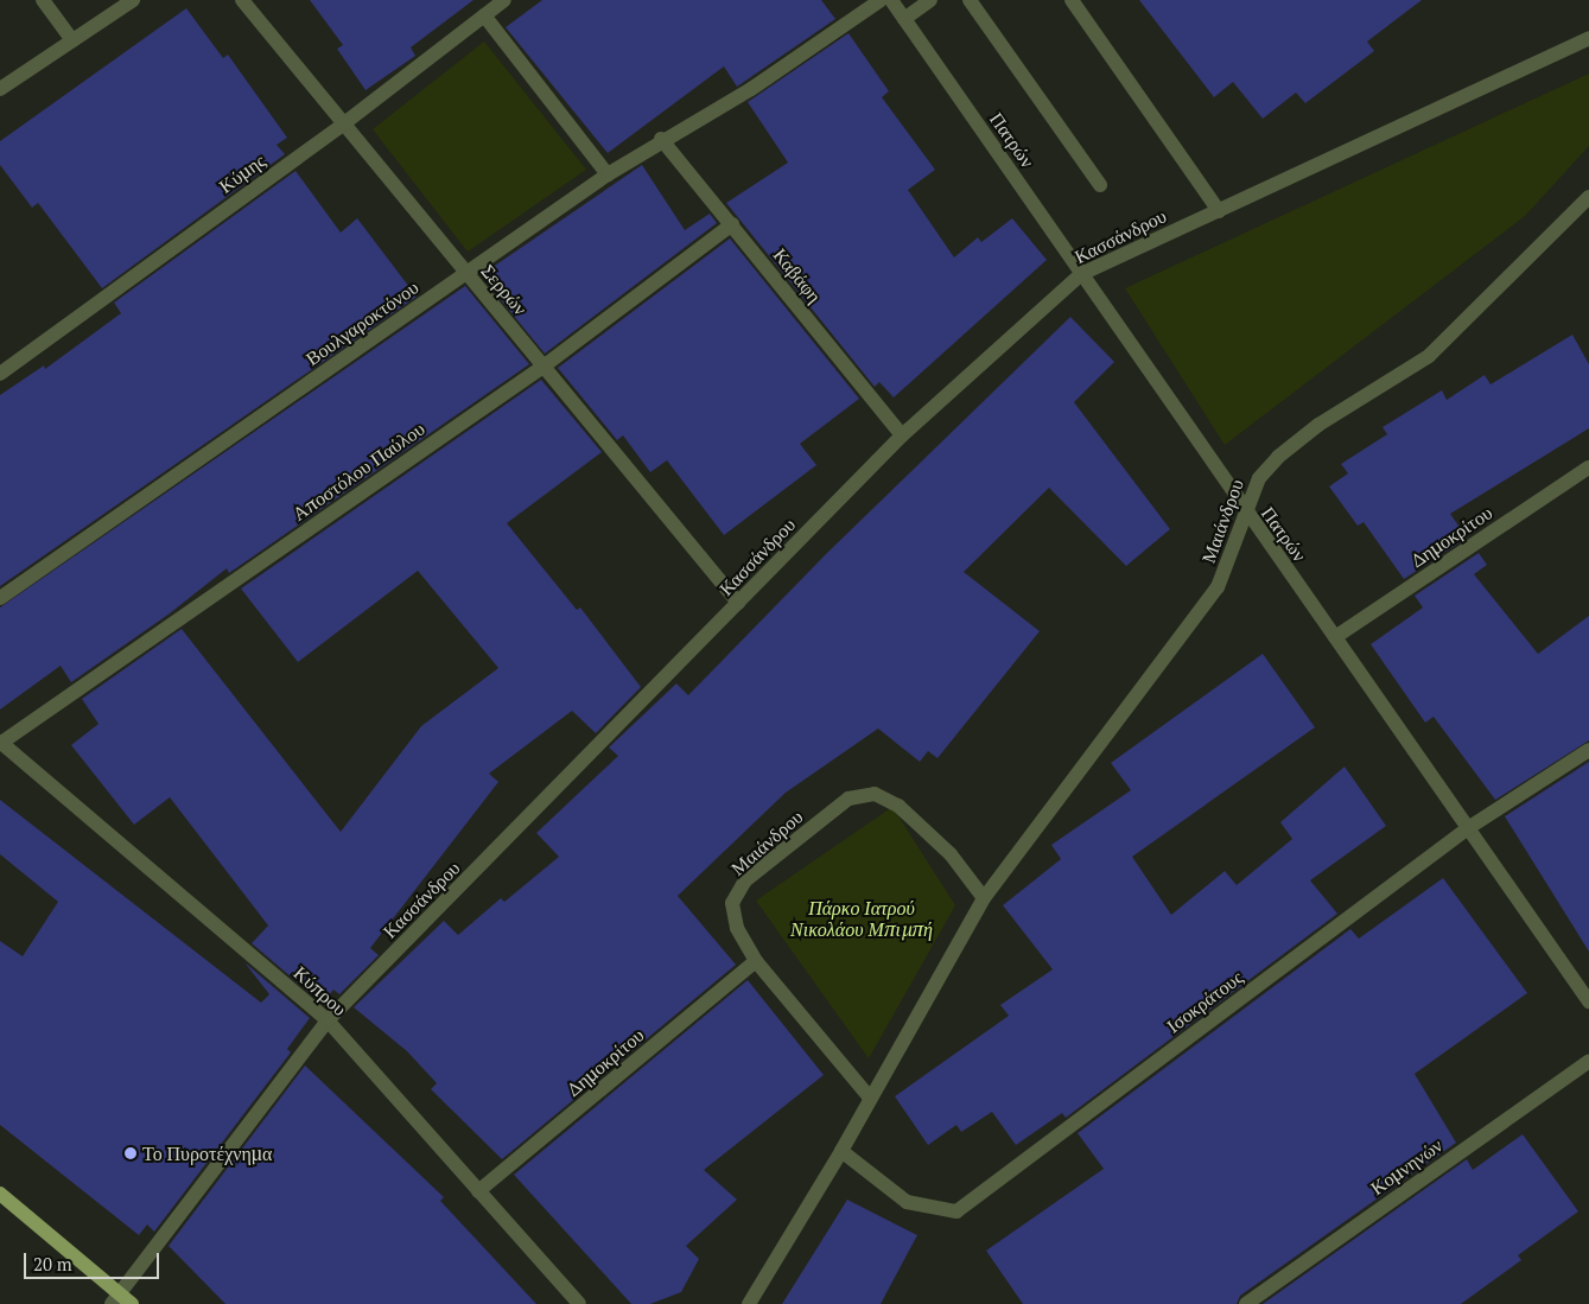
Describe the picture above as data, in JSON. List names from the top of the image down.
{
  "streets": {
    "street": [
      "Πατρών",
      "Κύμης",
      "Κασσάνδρου",
      "Καβάφη",
      "Σερρών",
      "Βουλγαροκτόνου",
      "Αποστόλου Παύλου",
      "Μαιάνδρου",
      "Δημοκρίτου",
      "Κύπρου",
      "Ισοκράτους",
      "Κομνηνών"
    ]
  },
  "crossings": [
    ["Πατρών", "Κασσάνδρου"],
    ["Πατρών", "Μαιάνδρου"],
    ["Πατρών", "Δημοκρίτου"],
    ["Πατρών", "Ισοκράτους"],
    ["Κύμης", "Σερρών"],
    ["Κασσάνδρου", "Καβάφη"],
    ["Κασσάνδρου", "Σερρών"],
    ["Κασσάνδρου", "Κύπρου"],
    ["Καβάφη", "Βουλγαροκτόνου"],
    ["Καβάφη", "Αποστόλου Παύλου"],
    ["Σερρών", "Βουλγαροκτόνου"],
    ["Σερρών", "Αποστόλου Παύλου"],
    ["Αποστόλου Παύλου", "Κύπρου"],
    ["Μαιάνδρου", "Δημοκρίτου"],
    ["Μαιάνδρου", "Ισοκράτους"],
    ["Δημοκρίτου", "Κύπρου"]
  ],
  "parks": ["Πάρκο Ιατρού Νικολάου Μπιμπή"],
  "places": ["Το Πυροτέχνημα"],
  "scale_bar": "20 m"
}
